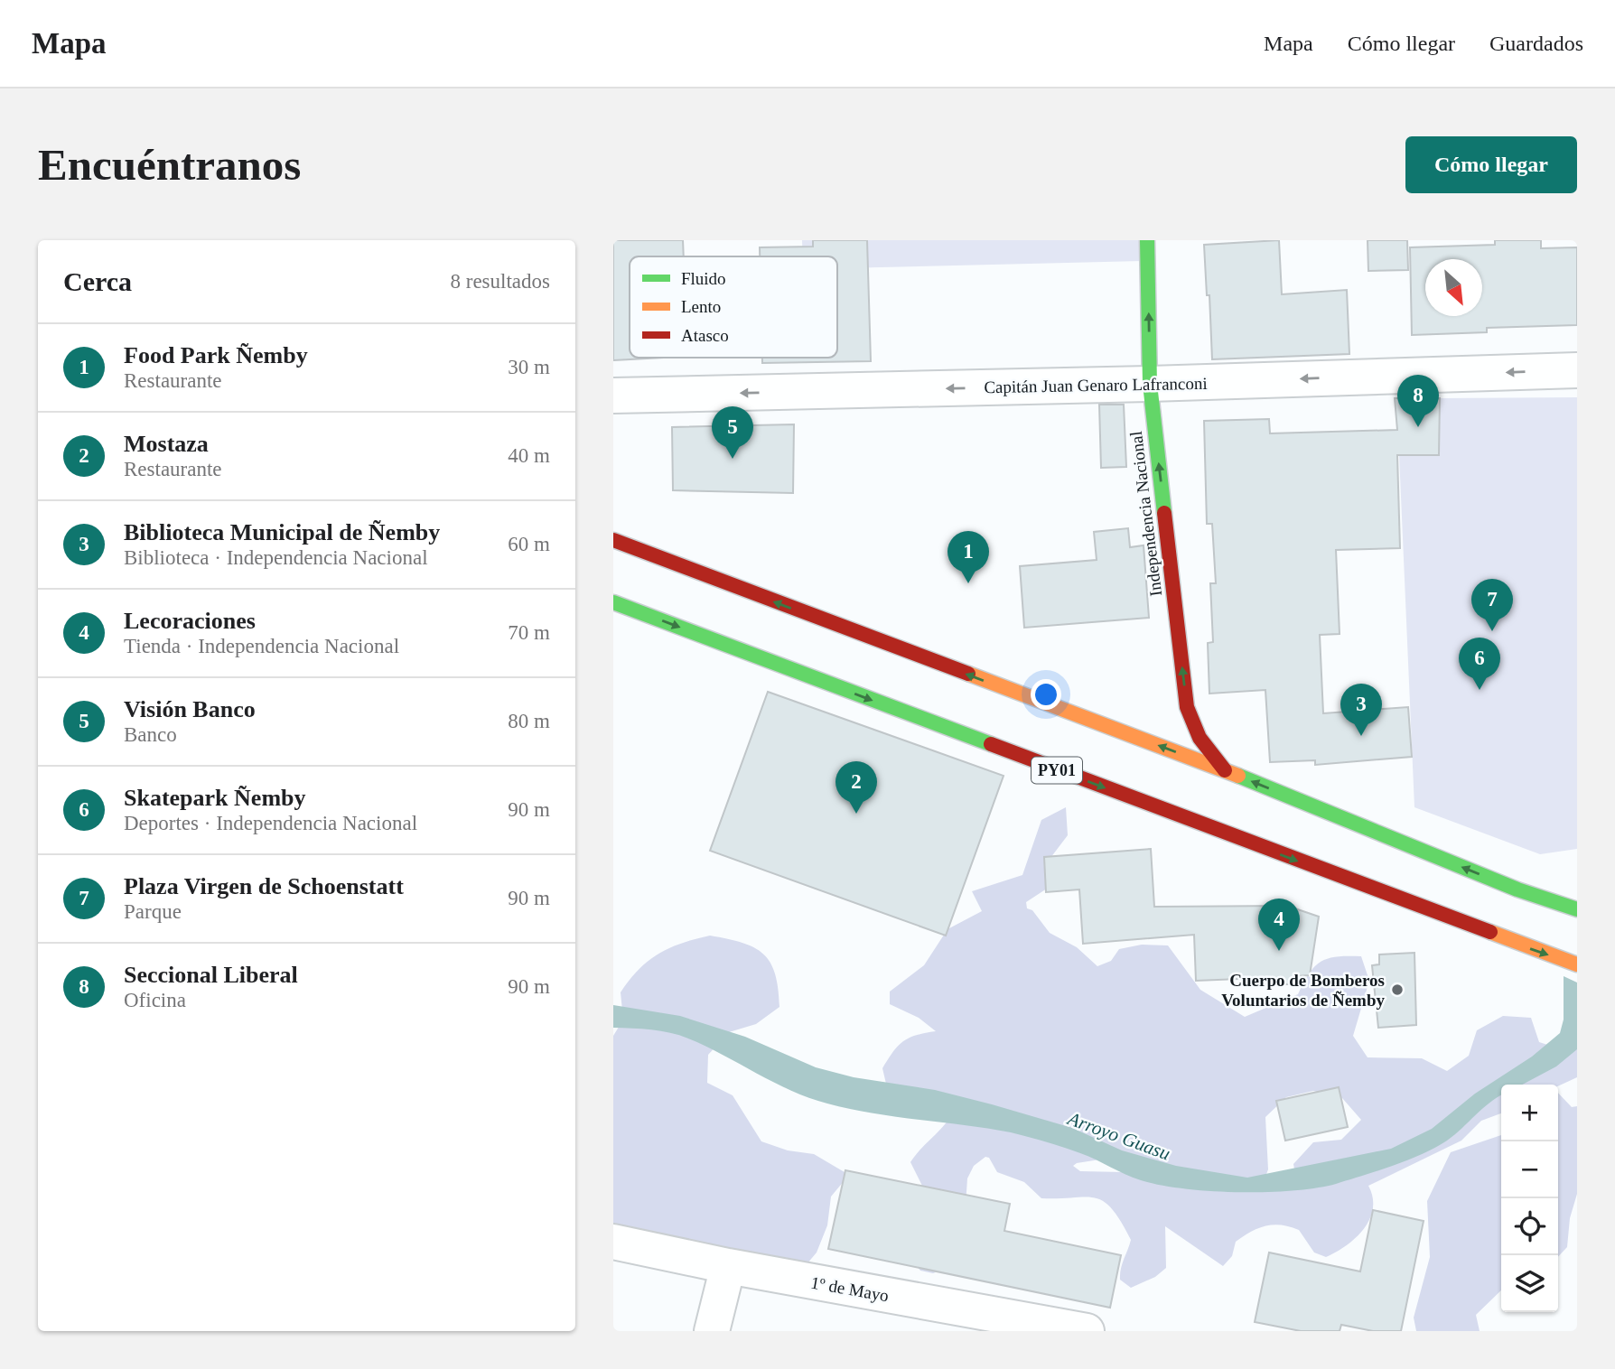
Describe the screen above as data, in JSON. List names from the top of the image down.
{
  "streets": {
    "main road": ["Independencia Nacional", "PY01"],
    "street": ["Capitán Juan Genaro Lafranconi", "1º de Mayo"]
  },
  "crossings": [
    ["Capitán Juan Genaro Lafranconi", "Independencia Nacional"]
  ],
  "one_way": ["Capitán Juan Genaro Lafranconi", "Independencia Nacional"],
  "water": ["Arroyo Guasu"],
  "places": ["Cuerpo de Bomberos Voluntarios de Ñemby"],
  "legend": ["Fluido", "Lento", "Atasco"],
  "north": "bottom right",
  "page": {
    "header": "Mapa",
    "nav": ["Mapa", "Cómo llegar", "Guardados"],
    "buttons": "Cómo llegar",
    "title": "Encuéntranos",
    "heading": ["Cerca", "8 resultados"],
    "list": [
      {
        "mark": "1",
        "name": "Food Park Ñemby",
        "note": "Restaurante",
        "value": "30 m"
      },
      {
        "mark": "2",
        "name": "Mostaza",
        "note": "Restaurante",
        "value": "40 m"
      },
      {
        "mark": "3",
        "name": "Biblioteca Municipal de Ñemby",
        "note": "Biblioteca · Independencia Nacional",
        "value": "60 m"
      },
      {
        "mark": "4",
        "name": "Lecoraciones",
        "note": "Tienda · Independencia Nacional",
        "value": "70 m"
      },
      {
        "mark": "5",
        "name": "Visión Banco",
        "note": "Banco",
        "value": "80 m"
      },
      {
        "mark": "6",
        "name": "Skatepark Ñemby",
        "note": "Deportes · Independencia Nacional",
        "value": "90 m"
      },
      {
        "mark": "7",
        "name": "Plaza Virgen de Schoenstatt",
        "note": "Parque",
        "value": "90 m"
      },
      {
        "mark": "8",
        "name": "Seccional Liberal",
        "note": "Oficina",
        "value": "90 m"
      }
    ],
    "pins": [
      "8",
      "5",
      "1",
      "7",
      "6",
      "3",
      "2",
      "4"
    ],
    "map_buttons": ["+", "−"]
  }
}
